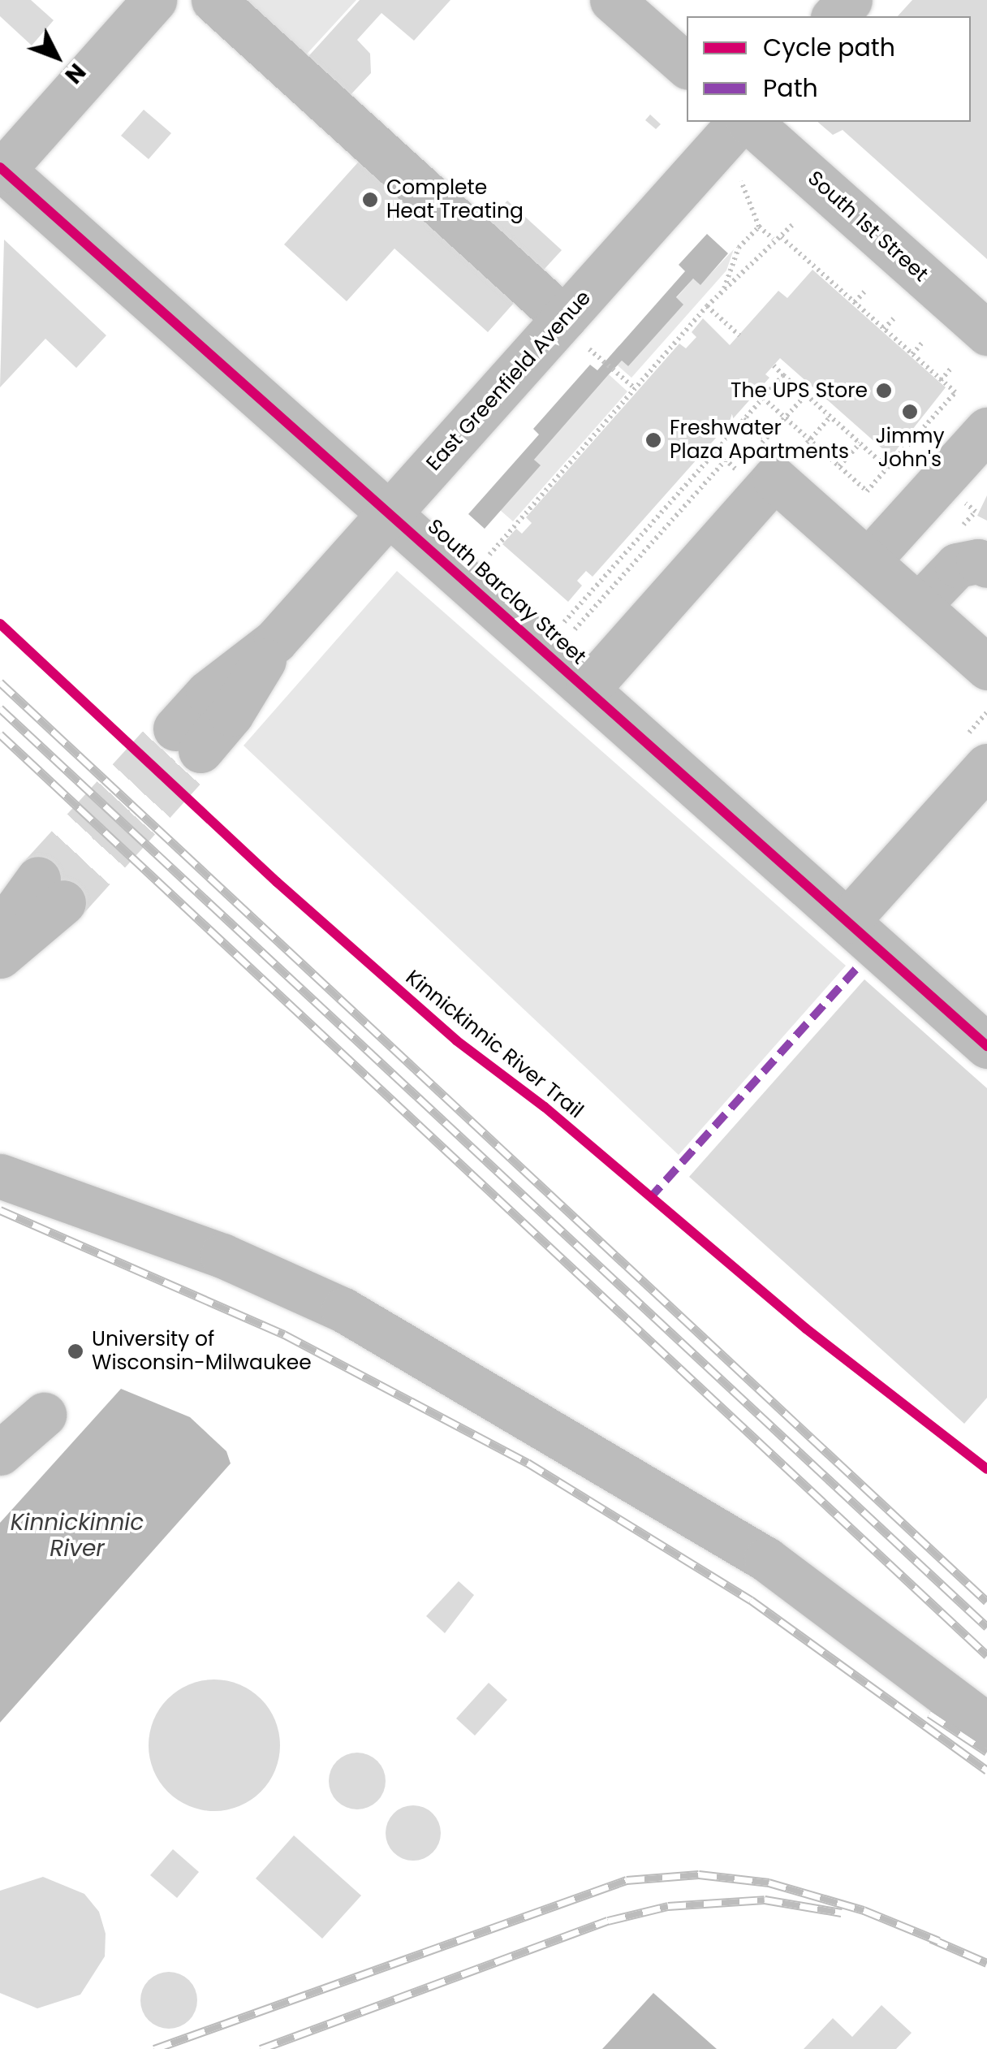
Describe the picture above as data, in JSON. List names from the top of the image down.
{
  "streets": {
    "street": ["South 1st Street", "East Greenfield Avenue", "South Barclay Street"],
    "cycle path": ["Kinnickinnic River Trail"]
  },
  "crossings": [
    ["East Greenfield Avenue", "South Barclay Street"]
  ],
  "water": ["Kinnickinnic River"],
  "places": [
    "Complete Heat Treating",
    "The UPS Store",
    "Jimmy John's",
    "Freshwater Plaza Apartments",
    "University of Wisconsin-Milwaukee"
  ],
  "legend": ["Cycle path", "Path"],
  "north": "bottom right"
}
